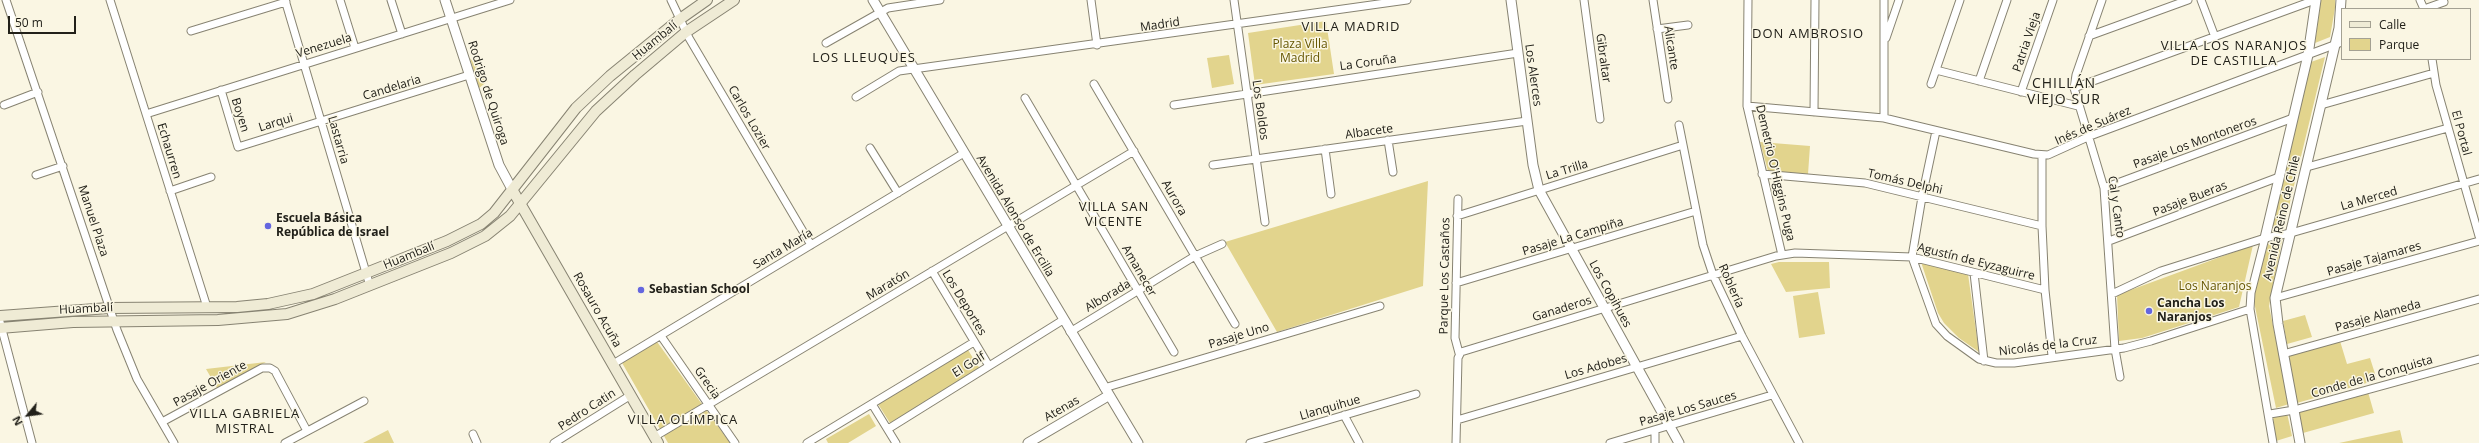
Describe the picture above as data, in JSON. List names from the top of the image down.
{
  "streets": {
    "main road": ["Huambalí", "Rosauro Acuña"],
    "street": [
      "Madrid",
      "Patria Vieja",
      "Venezuela",
      "Alicante",
      "Gibraltar",
      "La Coruña",
      "Los Alerces",
      "Candelaria",
      "Rodrigo de Quiroga",
      "Los Boldos",
      "Boyen",
      "Carlos Lozier",
      "Larqui",
      "Inés de Suárez",
      "Albacete",
      "El Portal",
      "Lastarria",
      "Pasaje Los Montoneros",
      "Echaurren",
      "La Trilla",
      "Demetrio O'Higgins Puga",
      "Tomás Delphi",
      "Aurora",
      "Pasaje Bueras",
      "La Merced",
      "Cal y Canto",
      "Avenida Alonso de Ercilla",
      "Avenida Reino de Chile",
      "Manuel Plaza",
      "Pasaje La Campiña",
      "Santa María",
      "Pasaje Tajamares",
      "Agustín de Eyzaguirre",
      "Amanecer",
      "Parque Los Castaños",
      "Maratón",
      "Roblería",
      "Los Copihues",
      "Alborada",
      "Los Deportes",
      "Ganaderos",
      "Pasaje Alameda",
      "Pasaje Uno",
      "Nicolás de la Cruz",
      "El Golf",
      "Los Adobes",
      "Conde de la Conquista",
      "Grecia",
      "Pasaje Oriente",
      "Llanquihue",
      "Atenas",
      "Pasaje Los Sauces",
      "Pedro Catin"
    ]
  },
  "crossings": [
    ["Madrid", "Los Boldos"],
    ["Madrid", "Avenida Alonso de Ercilla"],
    ["Huambalí", "Rodrigo de Quiroga"],
    ["Huambalí", "Carlos Lozier"],
    ["Huambalí", "Lastarria"],
    ["Huambalí", "Echaurren"],
    ["Huambalí", "Manuel Plaza"],
    ["Huambalí", "Rosauro Acuña"],
    ["Venezuela", "Rodrigo de Quiroga"],
    ["Venezuela", "Boyen"],
    ["Venezuela", "Lastarria"],
    ["Venezuela", "Echaurren"],
    ["La Coruña", "Los Alerces"],
    ["La Coruña", "Los Boldos"],
    ["Los Alerces", "Albacete"],
    ["Los Alerces", "Los Copihues"],
    ["Candelaria", "Rodrigo de Quiroga"],
    ["Candelaria", "Larqui"],
    ["Candelaria", "Lastarria"],
    ["Rodrigo de Quiroga", "Rosauro Acuña"],
    ["Los Boldos", "Albacete"],
    ["Boyen", "Larqui"],
    ["Carlos Lozier", "Santa María"],
    ["Larqui", "Lastarria"],
    ["Inés de Suárez", "Demetrio O'Higgins Puga"],
    ["Inés de Suárez", "Cal y Canto"],
    ["Inés de Suárez", "Avenida Reino de Chile"],
    ["Inés de Suárez", "Nicolás de la Cruz"],
    ["El Portal", "La Merced"],
    ["Pasaje Los Montoneros", "Cal y Canto"],
    ["Pasaje Los Montoneros", "Avenida Reino de Chile"],
    ["La Trilla", "Parque Los Castaños"],
    ["La Trilla", "Roblería"],
    ["La Trilla", "Los Copihues"],
    ["Demetrio O'Higgins Puga", "Tomás Delphi"],
    ["Demetrio O'Higgins Puga", "Agustín de Eyzaguirre"],
    ["Demetrio O'Higgins Puga", "Ganaderos"],
    ["Tomás Delphi", "Nicolás de la Cruz"],
    ["Aurora", "Maratón"],
    ["Aurora", "Alborada"],
    ["Pasaje Bueras", "Cal y Canto"],
    ["Pasaje Bueras", "Avenida Reino de Chile"],
    ["La Merced", "Cal y Canto"],
    ["La Merced", "Avenida Reino de Chile"],
    ["Cal y Canto", "Nicolás de la Cruz"],
    ["Avenida Alonso de Ercilla", "Santa María"],
    ["Avenida Alonso de Ercilla", "Maratón"],
    ["Avenida Alonso de Ercilla", "Alborada"],
    ["Avenida Alonso de Ercilla", "Pasaje Uno"],
    ["Avenida Alonso de Ercilla", "El Golf"],
    ["Avenida Alonso de Ercilla", "Atenas"],
    ["Avenida Reino de Chile", "Pasaje Tajamares"],
    ["Avenida Reino de Chile", "Pasaje Alameda"],
    ["Avenida Reino de Chile", "Nicolás de la Cruz"],
    ["Avenida Reino de Chile", "Conde de la Conquista"],
    ["Manuel Plaza", "Pasaje Oriente"],
    ["Pasaje La Campiña", "Parque Los Castaños"],
    ["Pasaje La Campiña", "Roblería"],
    ["Pasaje La Campiña", "Los Copihues"],
    ["Santa María", "Rosauro Acuña"],
    ["Santa María", "Grecia"],
    ["Agustín de Eyzaguirre", "Ganaderos"],
    ["Agustín de Eyzaguirre", "Nicolás de la Cruz"],
    ["Amanecer", "Maratón"],
    ["Amanecer", "Alborada"],
    ["Parque Los Castaños", "Ganaderos"],
    ["Maratón", "Los Deportes"],
    ["Maratón", "Rosauro Acuña"],
    ["Maratón", "Grecia"],
    ["Roblería", "Ganaderos"],
    ["Roblería", "Los Adobes"],
    ["Roblería", "Pasaje Los Sauces"],
    ["Los Copihues", "Ganaderos"],
    ["Los Copihues", "Los Adobes"],
    ["Los Copihues", "Pasaje Los Sauces"],
    ["Los Deportes", "El Golf"],
    ["Rosauro Acuña", "Pedro Catin"],
    ["Pasaje Uno", "Atenas"]
  ],
  "districts": [
    "VILLA MADRID",
    "DON AMBROSIO",
    "VILLA LOS NARANJOS DE CASTILLA",
    "LOS LLEUQUES",
    "CHILLÁN VIEJO SUR",
    "VILLA SAN VICENTE",
    "VILLA GABRIELA MISTRAL",
    "VILLA OLÍMPICA"
  ],
  "parks": ["Plaza Villa Madrid", "Los Naranjos"],
  "places": ["Escuela Básica República de Israel", "Sebastian School", "Cancha Los Naranjos"],
  "legend": ["Calle", "Parque"],
  "scale_bar": "50 m",
  "north": "bottom left"
}
